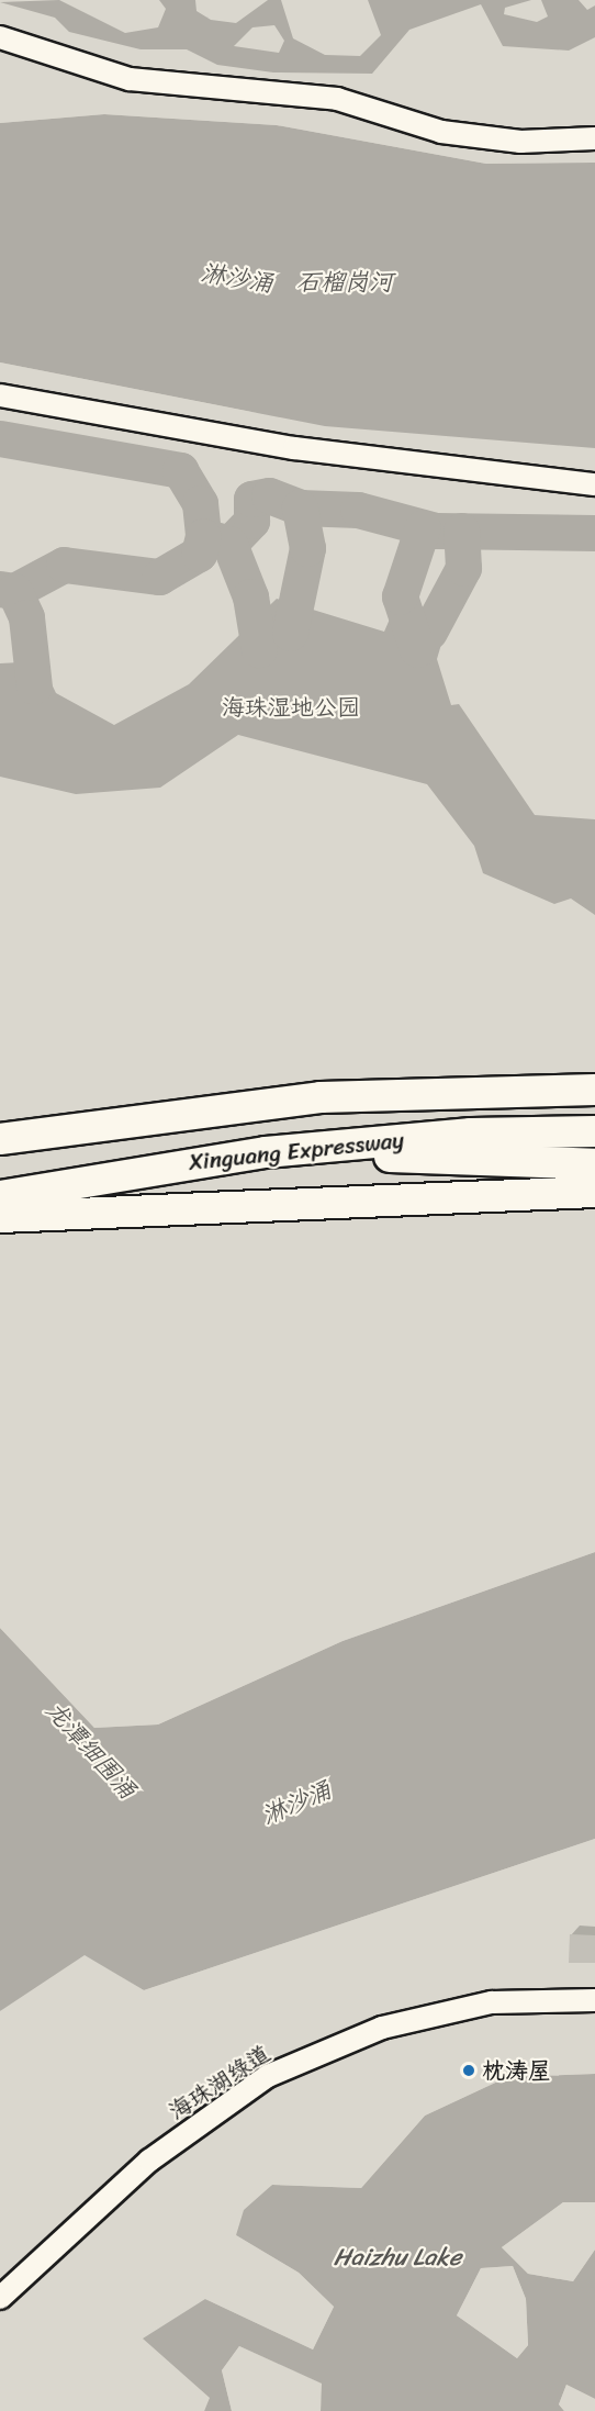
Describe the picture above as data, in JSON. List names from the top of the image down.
{
  "streets": {
    "highway": ["Xinguang Expressway"],
    "street": ["海珠湖绿道"]
  },
  "water": [
    "淋沙涌",
    "石榴岗河",
    "龙潭细围涌",
    "Haizhu Lake"
  ],
  "parks": ["海珠湿地公园"],
  "places": ["枕涛屋"]
}
